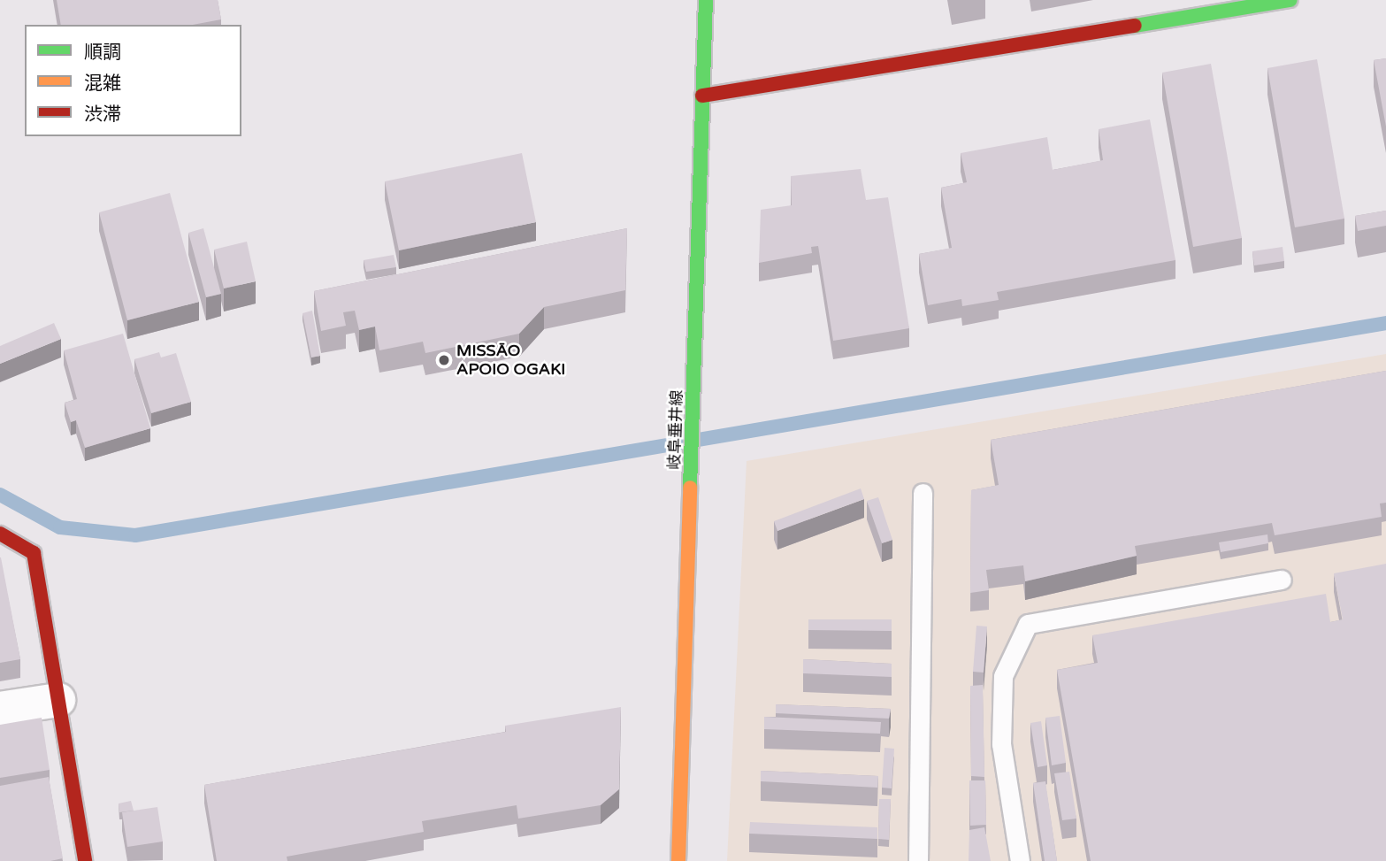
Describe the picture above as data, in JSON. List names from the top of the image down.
{
  "streets": {
    "street": ["岐阜垂井線"]
  },
  "places": ["MISSĀO APOIO OGAKI"],
  "legend": ["順調", "混雑", "渋滞"]
}
